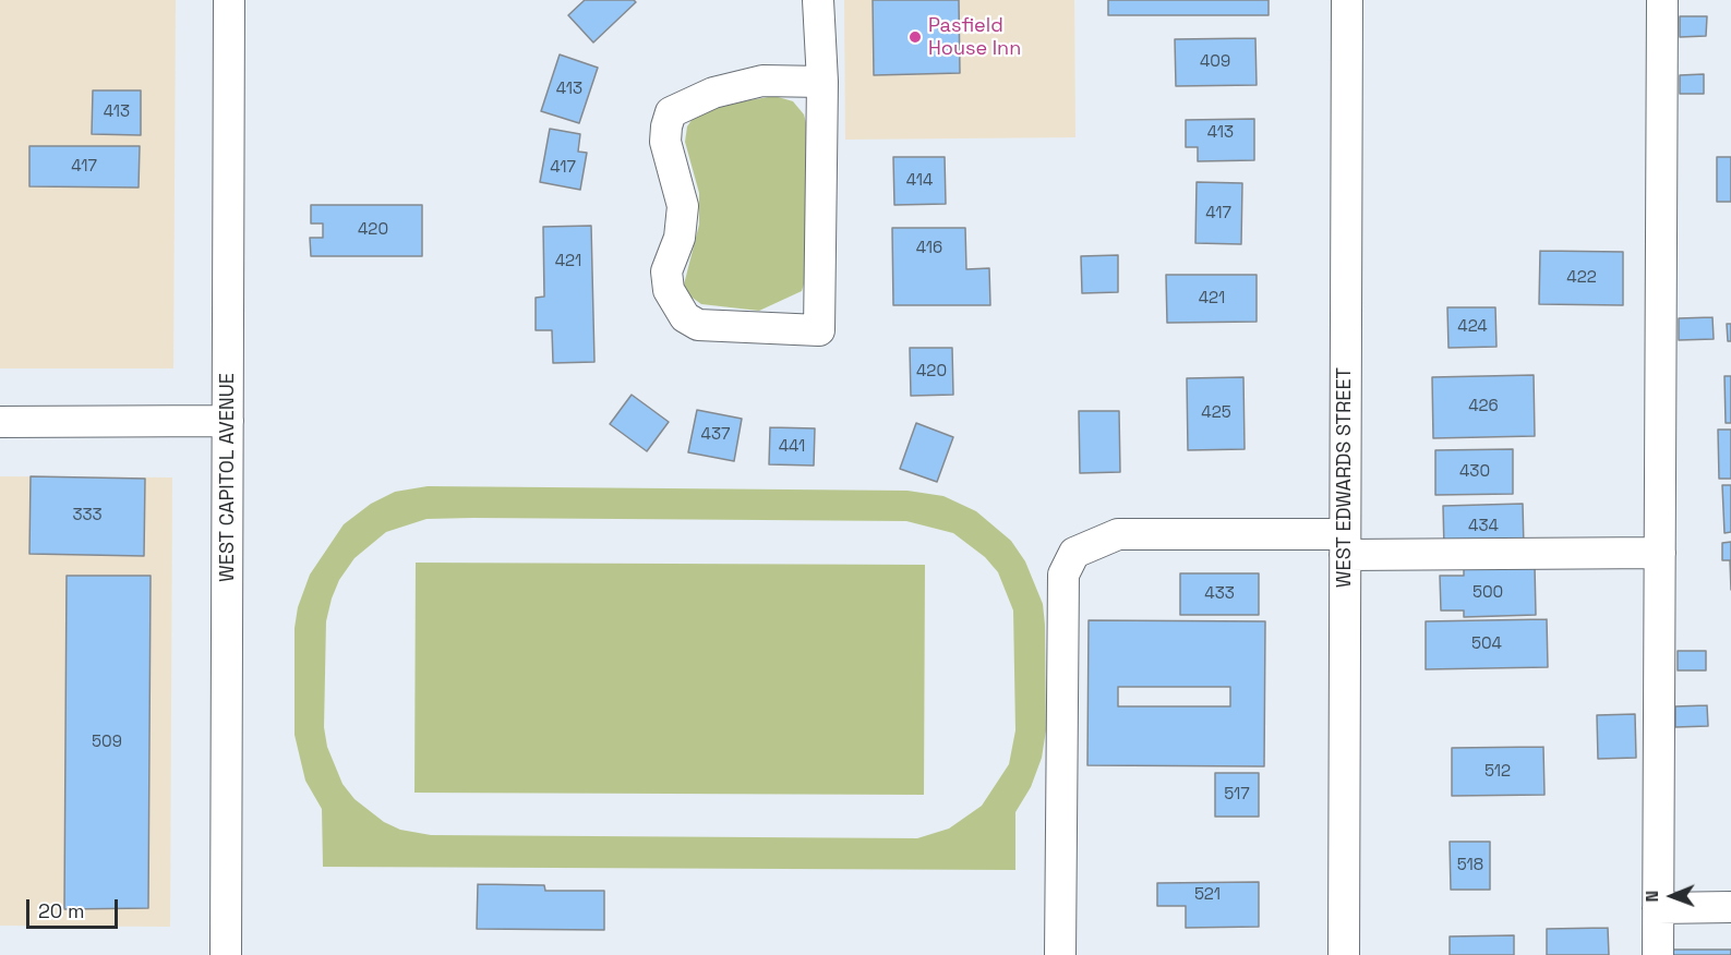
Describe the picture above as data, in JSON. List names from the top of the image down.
{
  "streets": {
    "street": ["WEST CAPITOL AVENUE", "WEST EDWARDS STREET"]
  },
  "places": ["Pasfield House Inn"],
  "house_numbers": [
    "409",
    "413",
    "413",
    "413",
    "417",
    "417",
    "414",
    "417",
    "420",
    "416",
    "421",
    "422",
    "421",
    "424",
    "420",
    "426",
    "425",
    "437",
    "441",
    "430",
    "333",
    "434",
    "500",
    "433",
    "504",
    "509",
    "512",
    "517",
    "518",
    "521"
  ],
  "scale_bar": "20 m",
  "north": "left"
}
